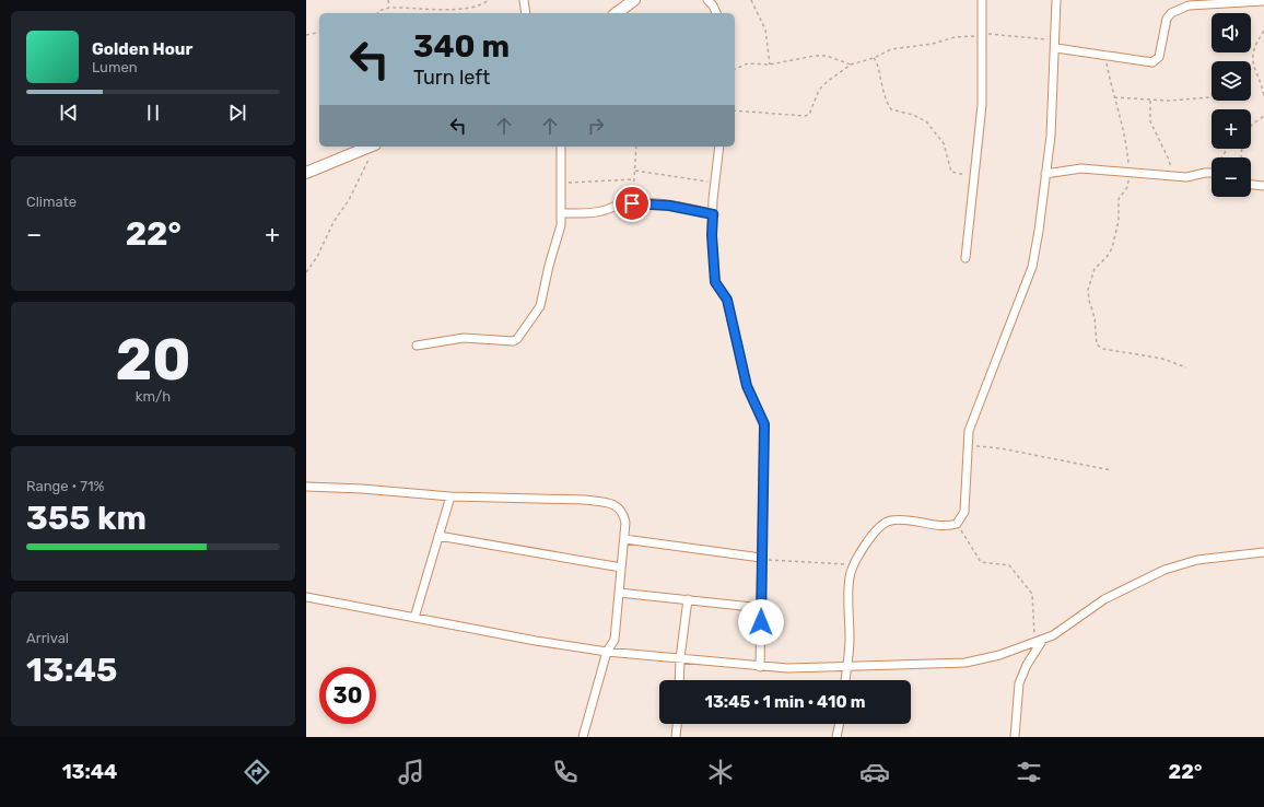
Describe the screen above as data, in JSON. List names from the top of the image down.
{
  "page": {
    "map_buttons": ["+", "−"],
    "turn": ["340 m", "Turn left"],
    "song": ["Golden Hour", "Lumen"],
    "tile": [
      "Climate",
      ["20", "km/h"],
      ["Range · 71%", "355 km"],
      ["Arrival", "13:45"]
    ],
    "heat": ["−", "22°", "+"],
    "limit": "30",
    "trip": "13:45 · 1 min · 410 m",
    "tabs": ["13:44", "22°"]
  }
}
